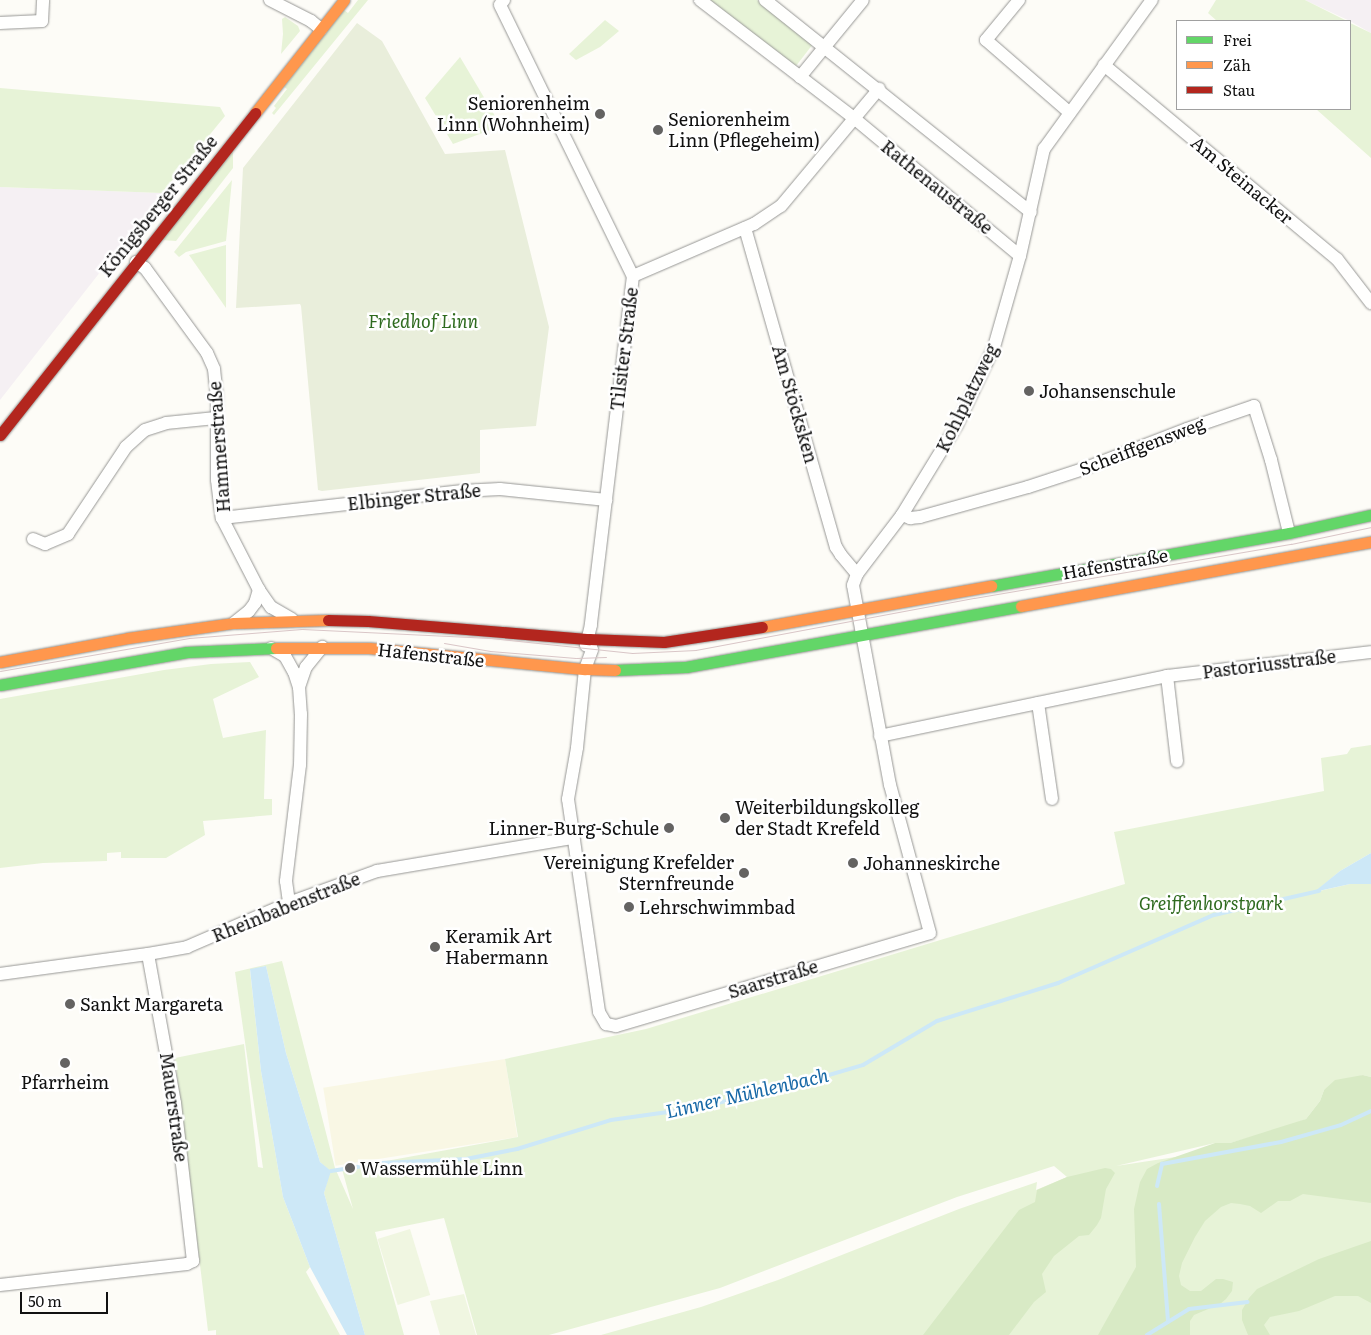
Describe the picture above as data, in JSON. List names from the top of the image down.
{
  "streets": {
    "main road": ["Königsberger Straße", "Hafenstraße"],
    "street": [
      "Am Steinacker",
      "Rathenaustraße",
      "Tilsiter Straße",
      "Kohlplatzweg",
      "Am Stöcksken",
      "Scheiffgensweg",
      "Hammerstraße",
      "Elbinger Straße",
      "Pastoriusstraße",
      "Rheinbabenstraße",
      "Saarstraße",
      "Mauerstraße"
    ]
  },
  "crossings": [
    ["Am Steinacker", "Kohlplatzweg"],
    ["Rathenaustraße", "Kohlplatzweg"],
    ["Königsberger Straße", "Hammerstraße"],
    ["Tilsiter Straße", "Elbinger Straße"],
    ["Tilsiter Straße", "Hafenstraße"],
    ["Tilsiter Straße", "Rheinbabenstraße"],
    ["Tilsiter Straße", "Saarstraße"],
    ["Kohlplatzweg", "Am Stöcksken"],
    ["Kohlplatzweg", "Scheiffgensweg"],
    ["Scheiffgensweg", "Hafenstraße"],
    ["Hammerstraße", "Elbinger Straße"],
    ["Hammerstraße", "Hafenstraße"],
    ["Pastoriusstraße", "Saarstraße"],
    ["Rheinbabenstraße", "Mauerstraße"]
  ],
  "water": ["Linner Mühlenbach"],
  "parks": ["Friedhof Linn", "Greiffenhorstpark"],
  "places": [
    "Seniorenheim Linn (Wohnheim)",
    "Seniorenheim Linn (Pflegeheim)",
    "Johansenschule",
    "Weiterbildungskolleg der Stadt Krefeld",
    "Linner-Burg-Schule",
    "Johanneskirche",
    "Vereinigung Krefelder Sternfreunde",
    "Lehrschwimmbad",
    "Keramik Art Habermann",
    "Sankt Margareta",
    "Pfarrheim",
    "Wassermühle Linn"
  ],
  "legend": ["Frei", "Zäh", "Stau"],
  "scale_bar": "50 m"
}
